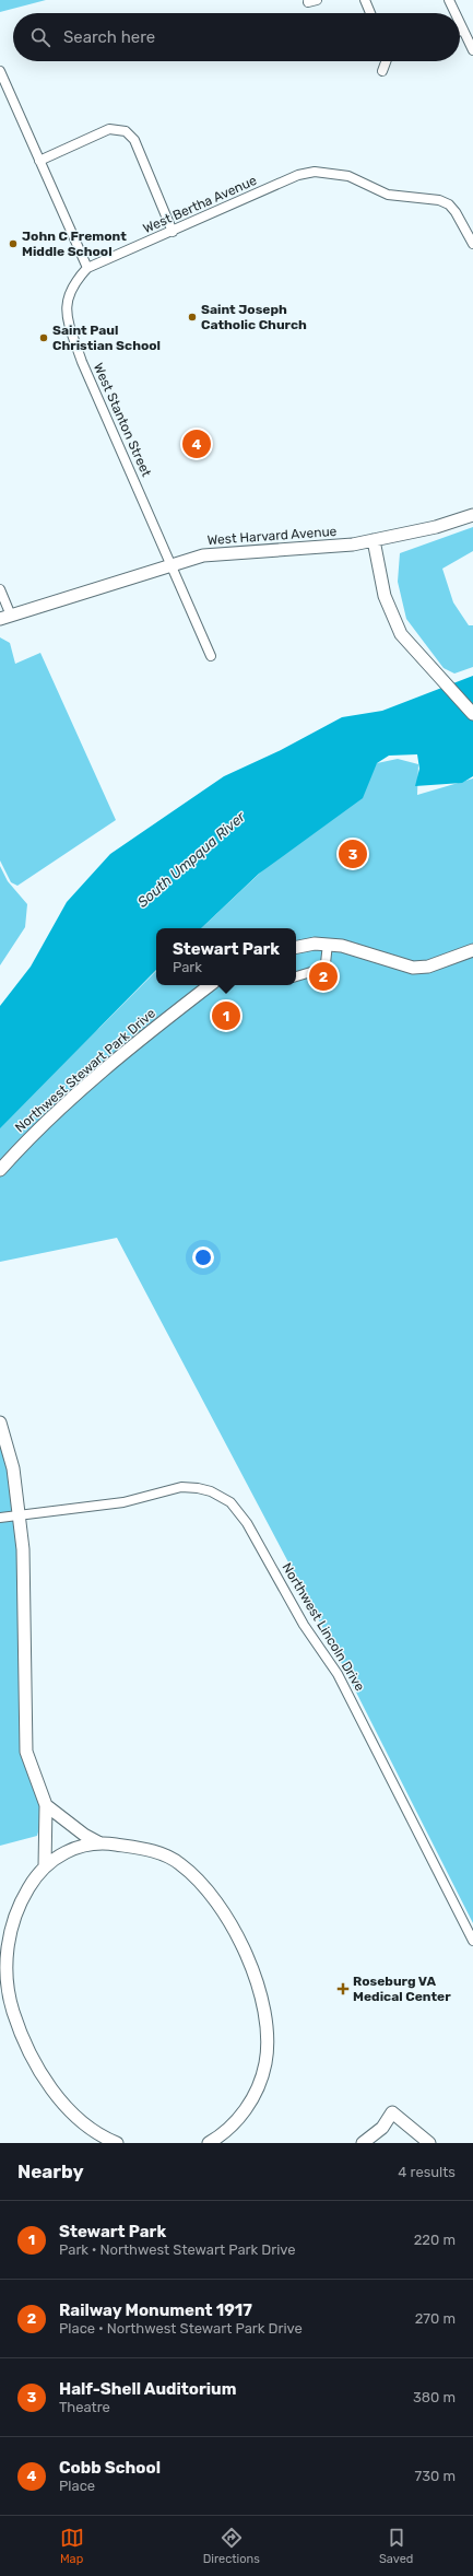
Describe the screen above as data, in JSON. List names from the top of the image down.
{
  "streets": {
    "street": [
      "West Bertha Avenue",
      "West Stanton Street",
      "West Harvard Avenue",
      "Northwest Stewart Park Drive",
      "Northwest Lincoln Drive"
    ]
  },
  "crossings": [
    ["West Bertha Avenue", "West Stanton Street"],
    ["West Stanton Street", "West Harvard Avenue"]
  ],
  "water": ["South Umpqua River"],
  "places": {
    "other": ["John C Fremont Middle School", "Saint Joseph Catholic Church", "Saint Paul Christian School"],
    "health": ["Roseburg VA Medical Center"]
  },
  "page": {
    "search": "Search here",
    "pins": [
      "4",
      "3",
      "2",
      "1"
    ],
    "popup": ["Stewart Park", "Park"],
    "heading": ["Nearby", "4 results"],
    "list": [
      {
        "mark": "1",
        "name": "Stewart Park",
        "note": "Park · Northwest Stewart Park Drive",
        "value": "220 m"
      },
      {
        "mark": "2",
        "name": "Railway Monument 1917",
        "note": "Place · Northwest Stewart Park Drive",
        "value": "270 m"
      },
      {
        "mark": "3",
        "name": "Half-Shell Auditorium",
        "note": "Theatre",
        "value": "380 m"
      },
      {
        "mark": "4",
        "name": "Cobb School",
        "note": "Place",
        "value": "730 m"
      }
    ],
    "nav": ["Map", "Directions", "Saved"]
  }
}
